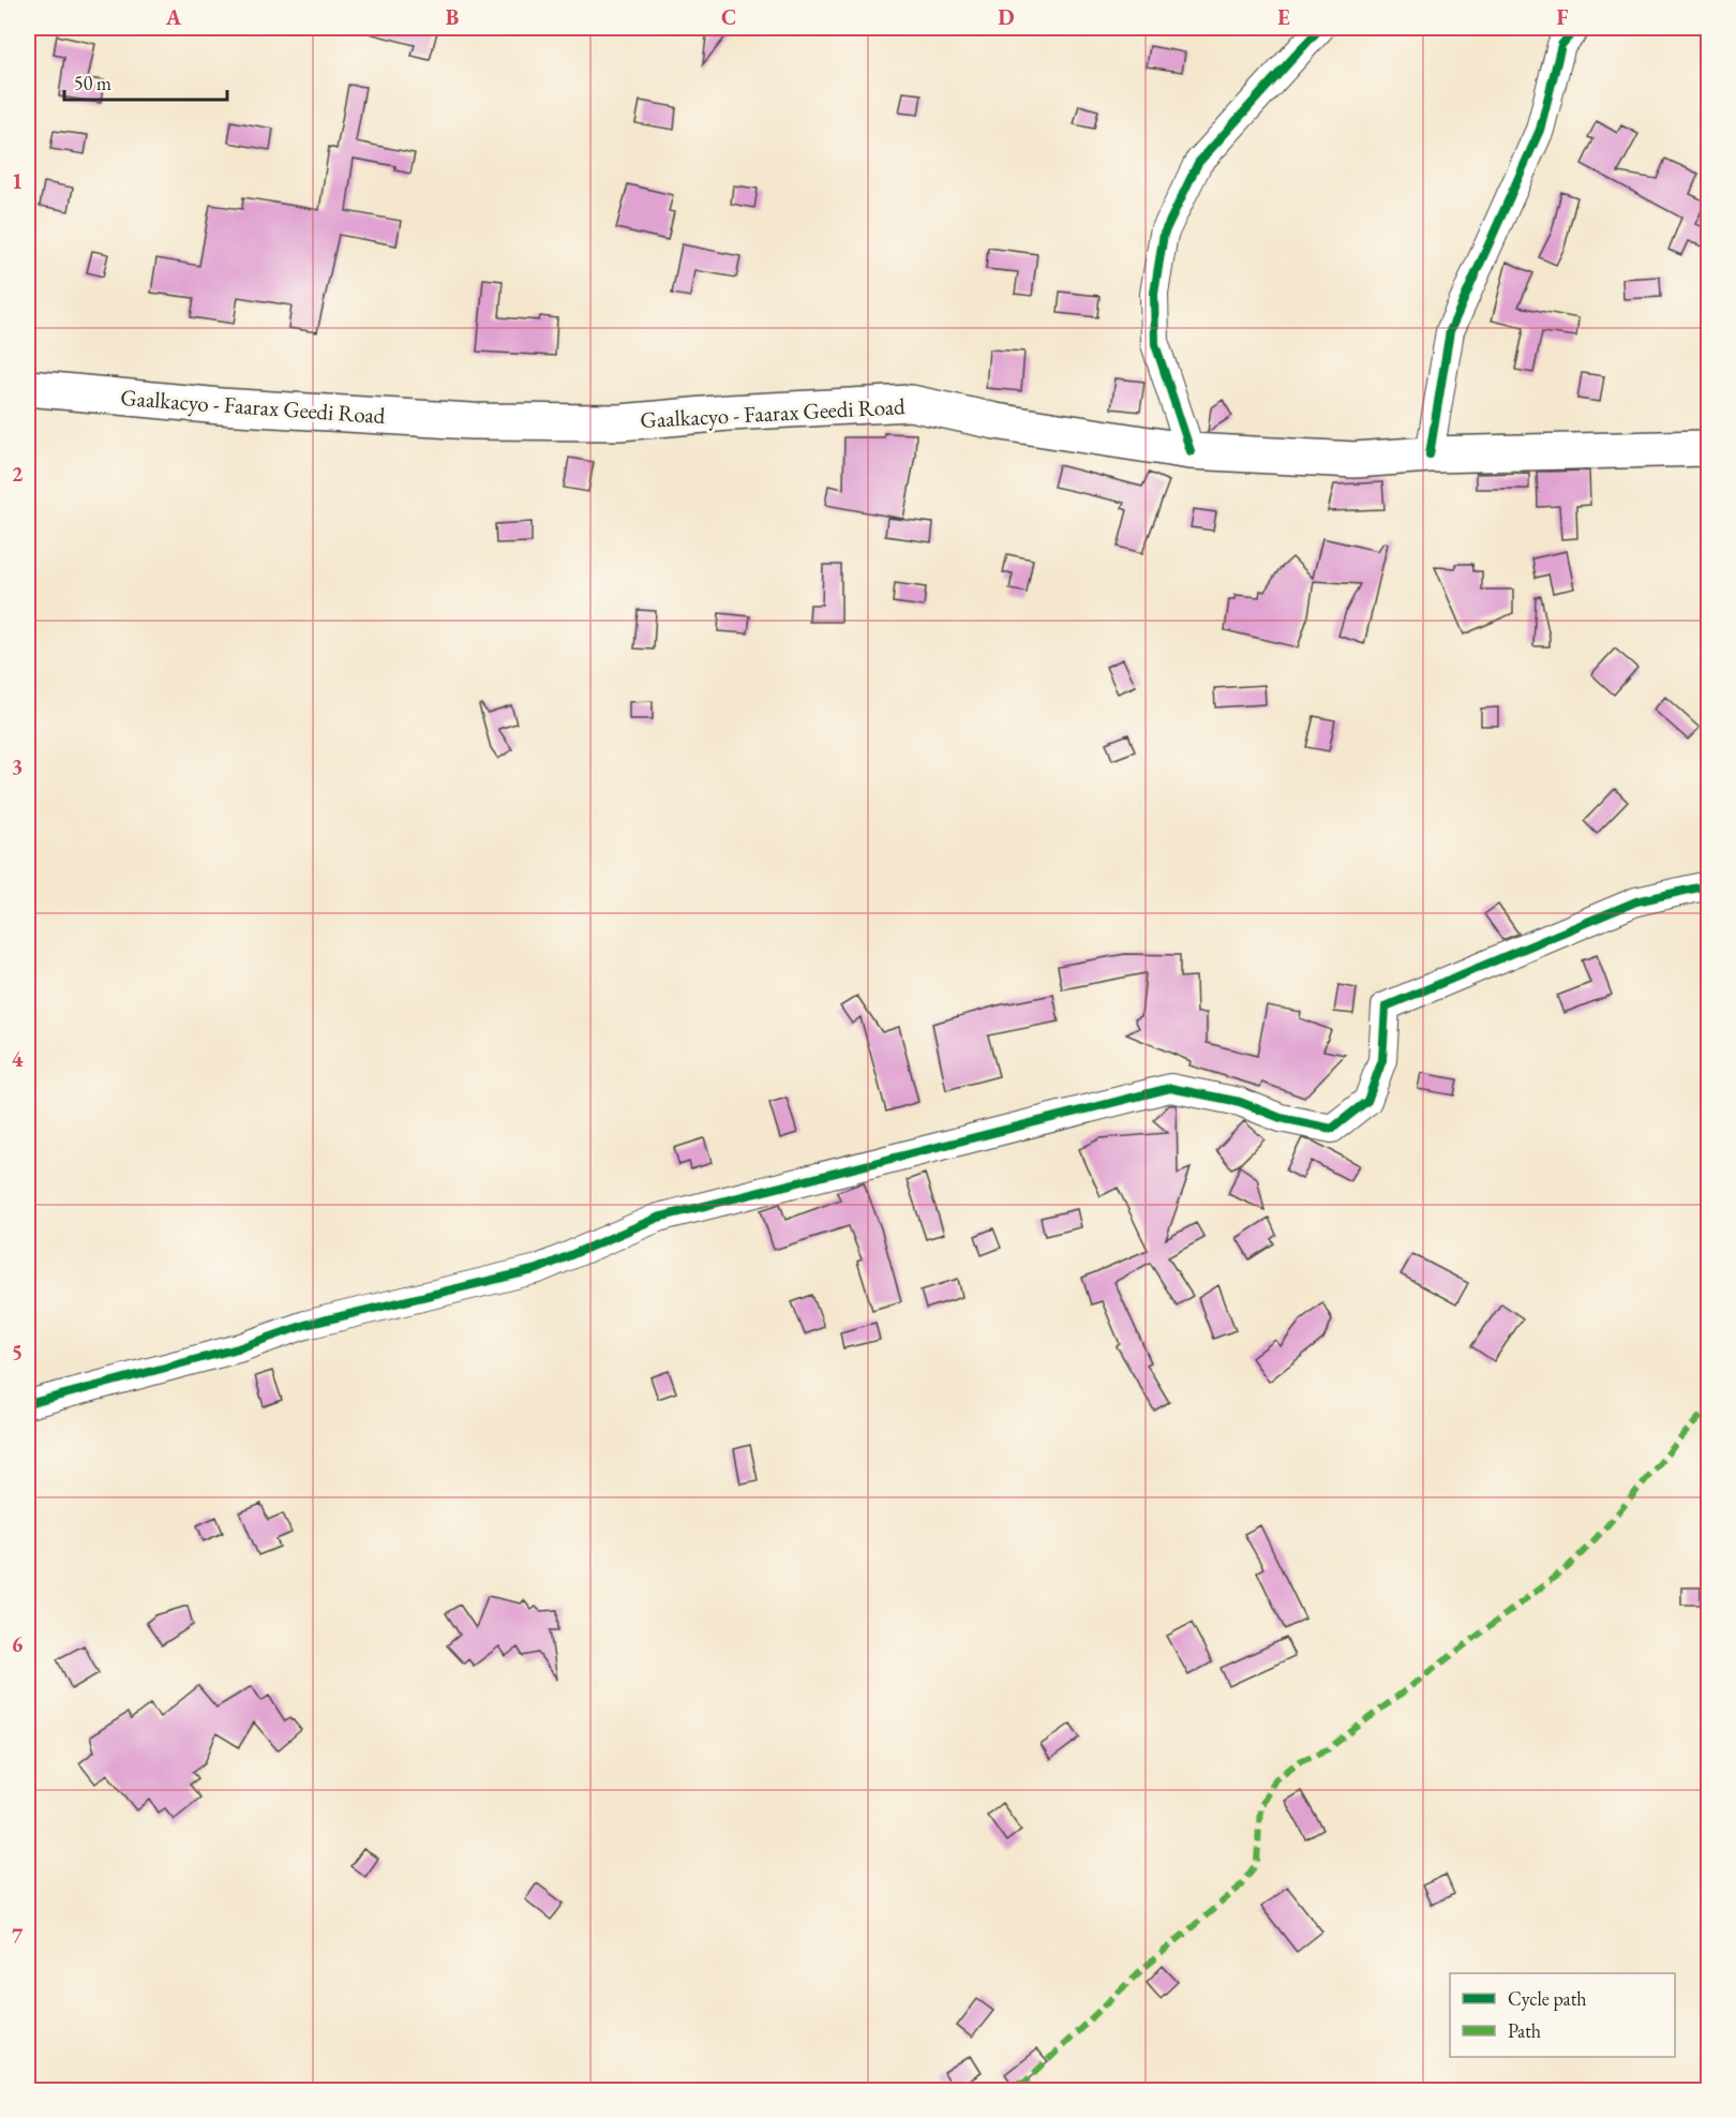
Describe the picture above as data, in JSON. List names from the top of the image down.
{
  "streets": {
    "main road": ["Gaalkacyo - Faarax Geedi Road"]
  },
  "legend": ["Cycle path", "Path"],
  "scale_bar": "50 m",
  "grid": {
    "columns": [
      "A",
      "B",
      "C",
      "D",
      "E",
      "F"
    ],
    "rows": [
      "1",
      "2",
      "3",
      "4",
      "5",
      "6",
      "7"
    ]
  }
}
